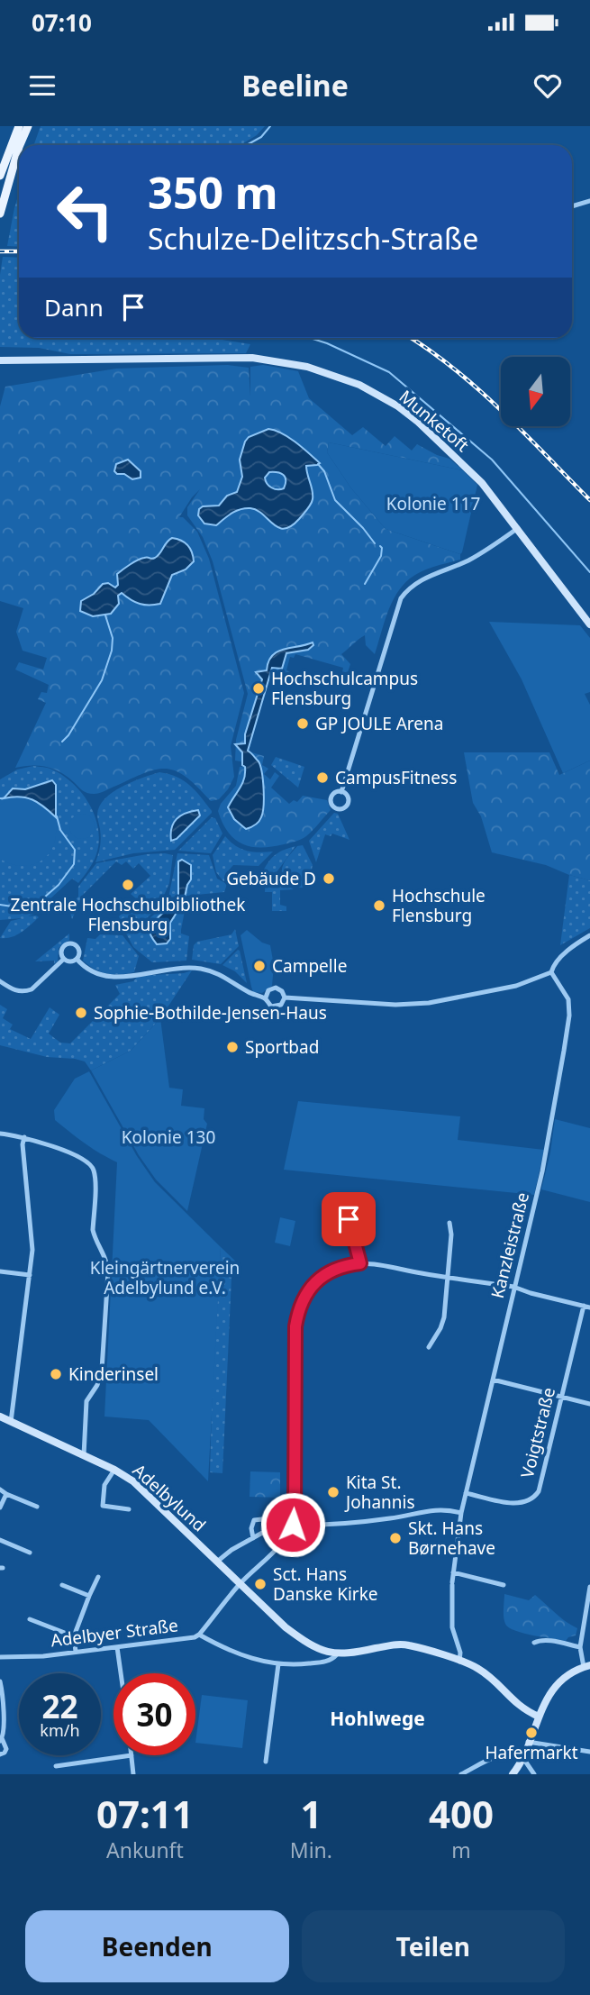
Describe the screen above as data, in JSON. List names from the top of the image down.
{
  "streets": {
    "street": [
      "Munketoft",
      "Kanzleistraße",
      "Voigtstraße",
      "Adelbylund",
      "Adelbyer Straße"
    ]
  },
  "crossings": [
    ["Kanzleistraße", "Voigtstraße"],
    ["Adelbylund", "Adelbyer Straße"]
  ],
  "districts": ["Hohlwege"],
  "parks": ["Kolonie 117", "Kolonie 130", "Kleingärtnerverein Adelbylund e.V."],
  "places": [
    "Hochschulcampus Flensburg",
    "GP JOULE Arena",
    "CampusFitness",
    "Gebäude D",
    "Zentrale Hochschulbibliothek Flensburg",
    "Hochschule Flensburg",
    "Campelle",
    "Sophie-Bothilde-Jensen-Haus",
    "Sportbad",
    "Kinderinsel",
    "Kita St. Johannis",
    "Skt. Hans Børnehave",
    "Sct. Hans Danske Kirke",
    "Hafermarkt"
  ],
  "north": "bottom",
  "page": {
    "status": "07:10",
    "header": "Beeline",
    "turn": ["350 m", "Schulze-Delitzsch-Straße"],
    "then": "Dann",
    "speed": "22 km/h",
    "limit": "30",
    "eta": [
      "07:11",
      "Ankunft",
      "1",
      "Min.",
      "400",
      "m"
    ],
    "buttons": ["Beenden", "Teilen"]
  }
}
